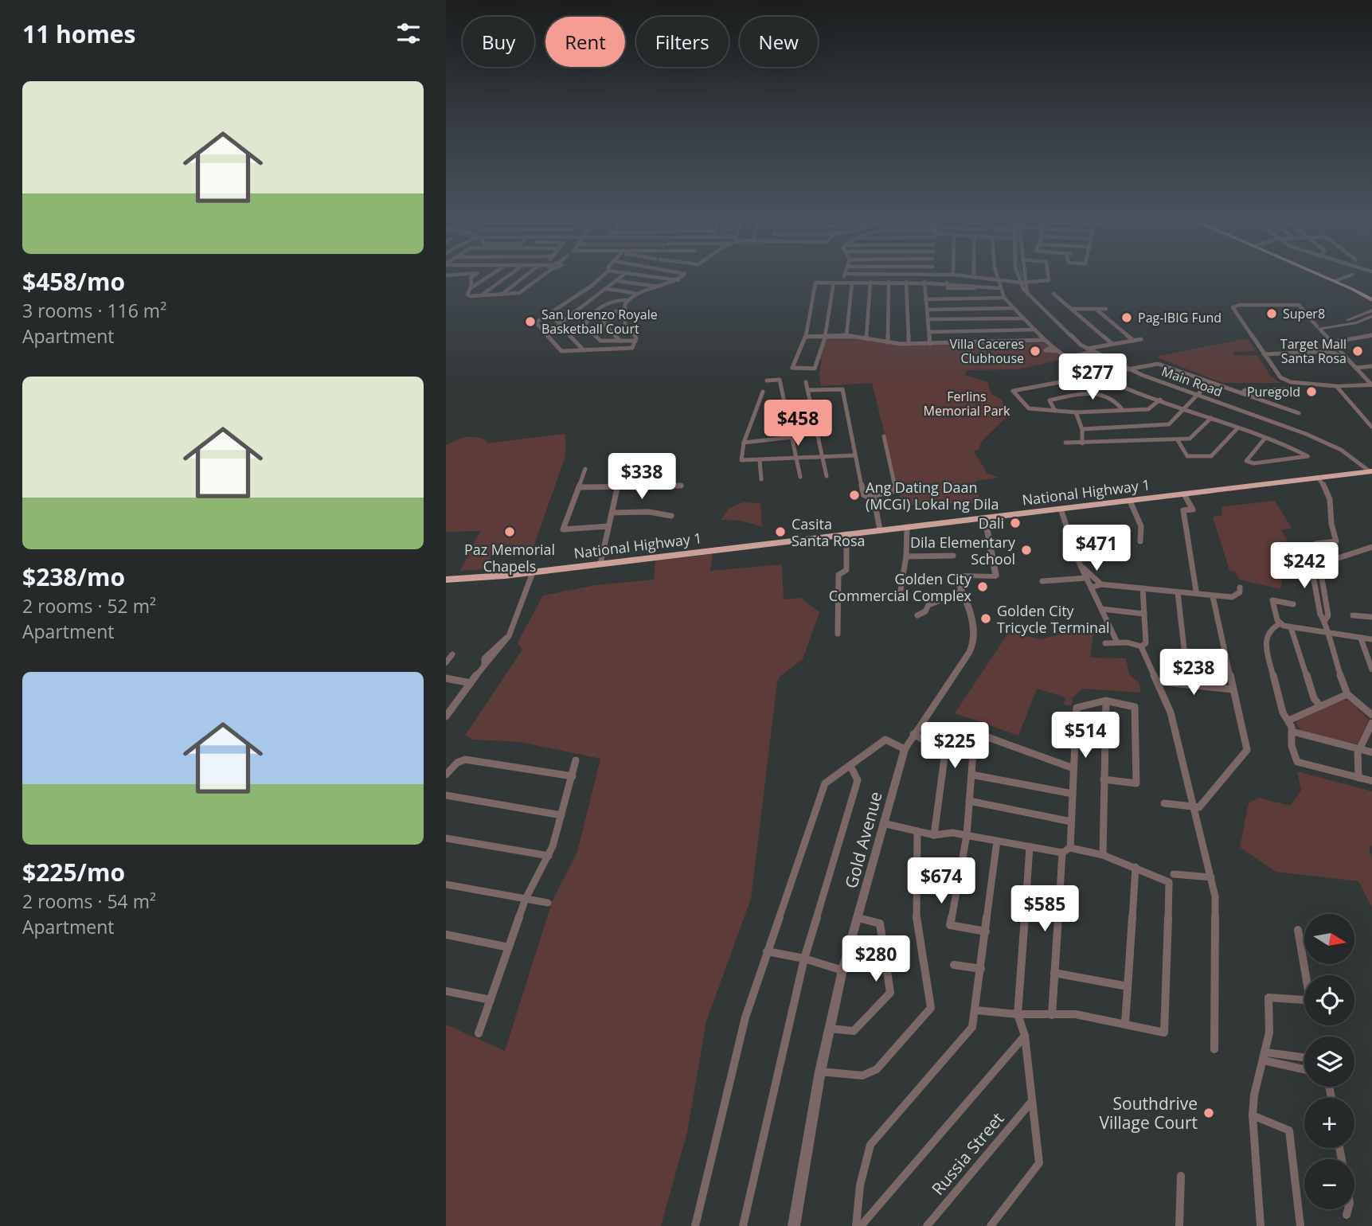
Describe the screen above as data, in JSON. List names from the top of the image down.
{
  "streets": {
    "highway": ["National Highway 1"],
    "street": ["Main Road", "Gold Avenue", "Russia Street"]
  },
  "crossings": [
    ["Main Road", "National Highway 1"]
  ],
  "parks": ["Ferlins Memorial Park"],
  "places": [
    "Super8",
    "Pag-IBIG Fund",
    "San Lorenzo Royale Basketball Court",
    "Villa Caceres Clubhouse",
    "Target Mall Santa Rosa",
    "Puregold",
    "Ang Dating Daan (MCGI) Lokal ng Dila",
    "Dali",
    "Paz Memorial Chapels",
    "Casita Santa Rosa",
    "Dila Elementary School",
    "Golden City Commercial Complex",
    "Golden City Tricycle Terminal",
    "Southdrive Village Court"
  ],
  "north": "right",
  "page": {
    "heading": "11 homes",
    "chip": [
      "Buy",
      "Rent",
      "Filters",
      "New"
    ],
    "list": [
      {
        "name": "$458/mo",
        "note": "3 rooms · 116 m² · Apartment"
      },
      {
        "name": "$238/mo",
        "note": "2 rooms · 52 m² · Apartment"
      },
      {
        "name": "$225/mo",
        "note": "2 rooms · 54 m² · Apartment"
      }
    ],
    "price": [
      "$277",
      "$458",
      "$338",
      "$471",
      "$242",
      "$238",
      "$514",
      "$225",
      "$674",
      "$585",
      "$280"
    ],
    "map_buttons": ["+", "−"]
  }
}
